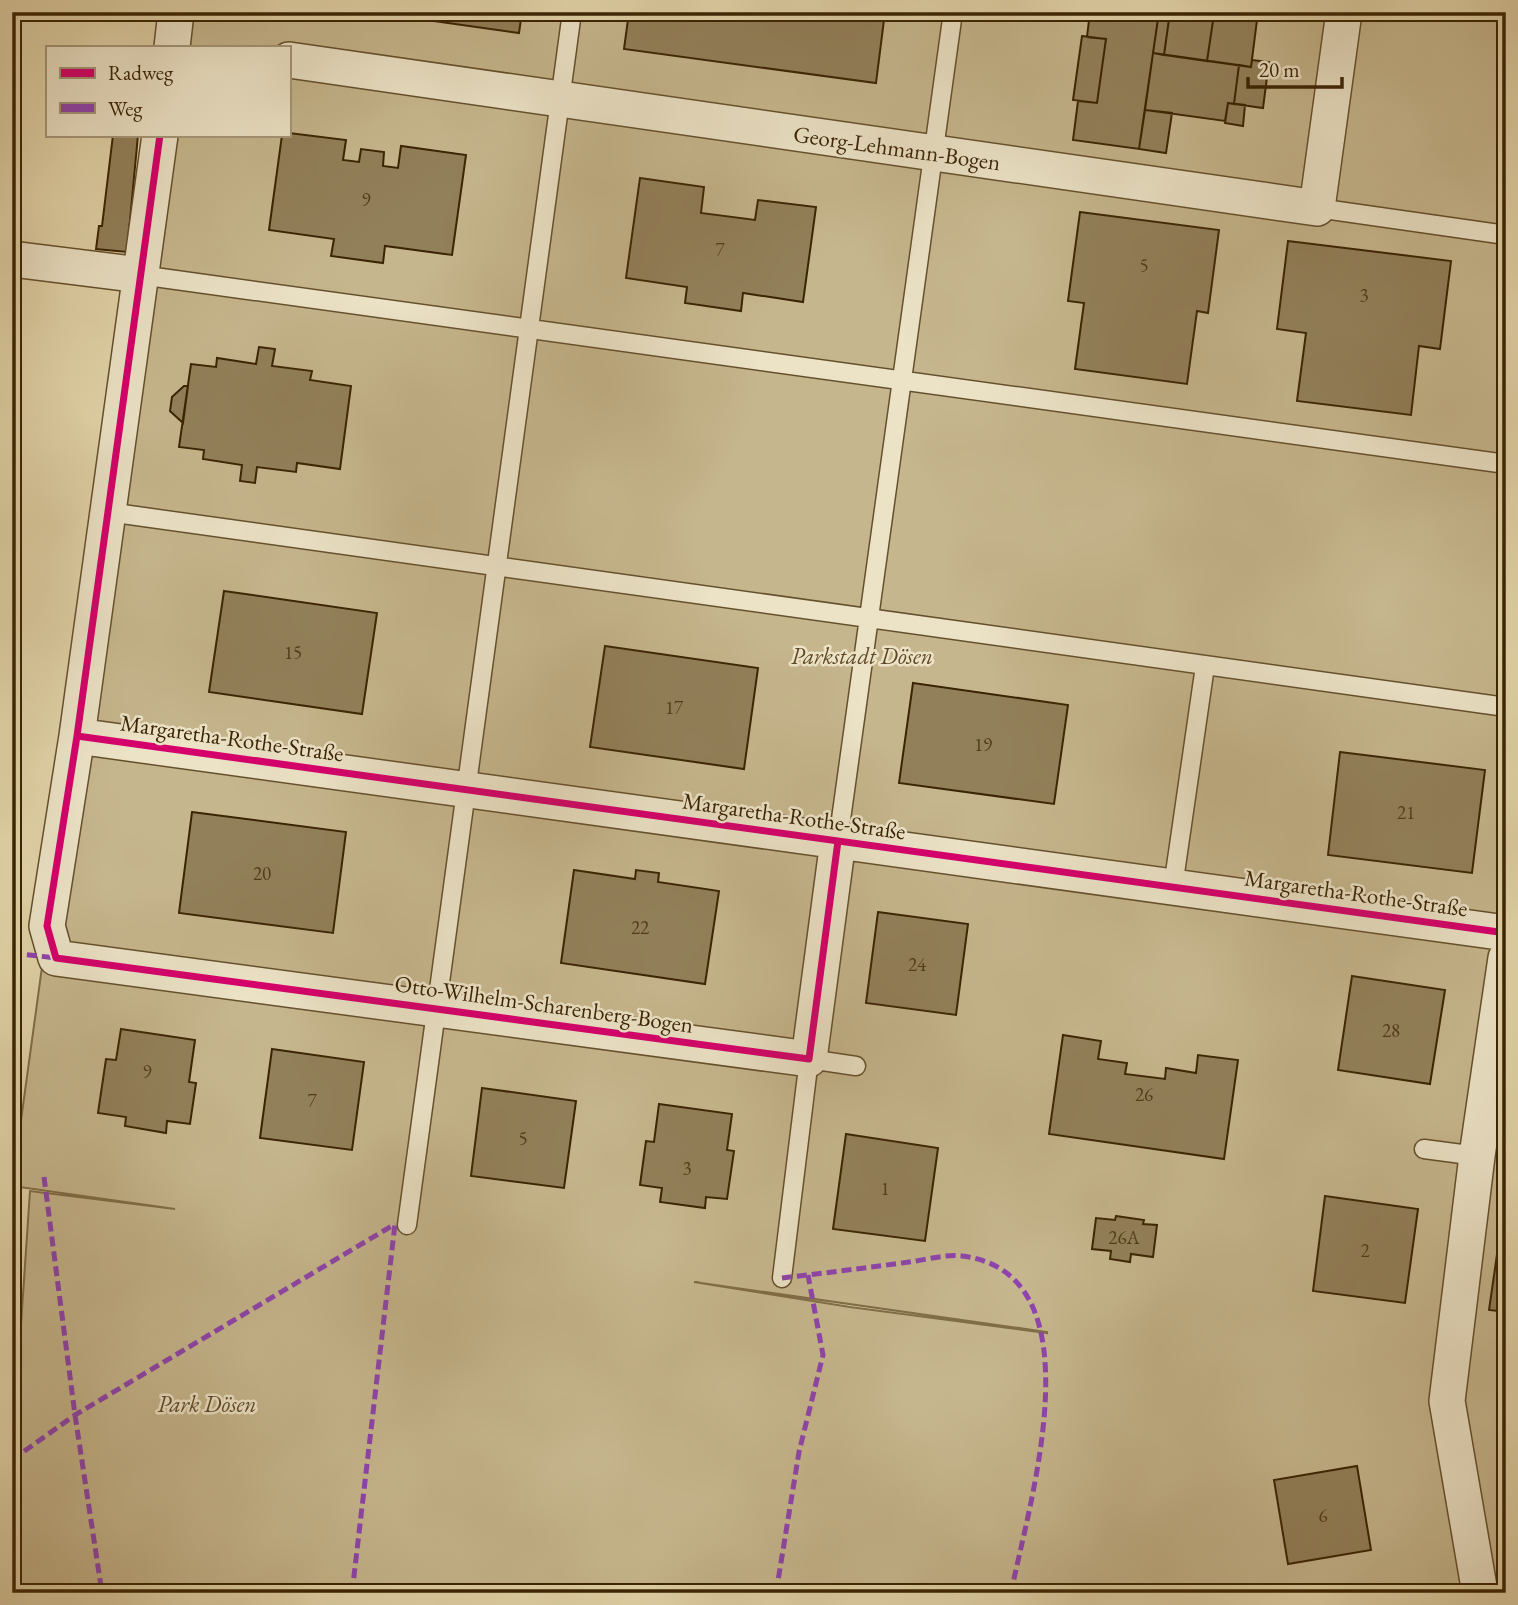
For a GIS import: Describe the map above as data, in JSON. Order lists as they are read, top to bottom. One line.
{"streets":{"street":["Georg-Lehmann-Bogen","Margaretha-Rothe-Straße","Otto-Wilhelm-Scharenberg-Bogen"]},"crossings":[["Margaretha-Rothe-Straße","Otto-Wilhelm-Scharenberg-Bogen"]],"parks":["Parkstadt Dösen","Park Dösen"],"house_numbers":["9","7","5","3","15","17","19","21","20","22","24","28","9","26","7","5","3","1","26A","2","6"],"legend":["Radweg","Weg"],"scale_bar":"20 m"}
